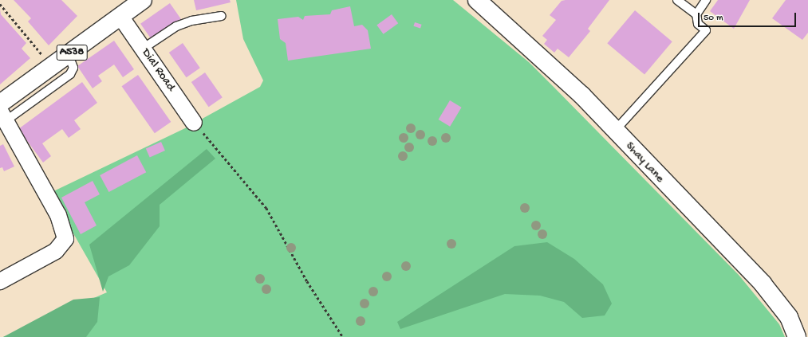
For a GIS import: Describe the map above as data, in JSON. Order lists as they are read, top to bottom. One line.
{"streets":{"street":["A538","Dial Road","Shay Lane"]},"crossings":[["A538","Dial Road"]],"scale_bar":"50 m"}
